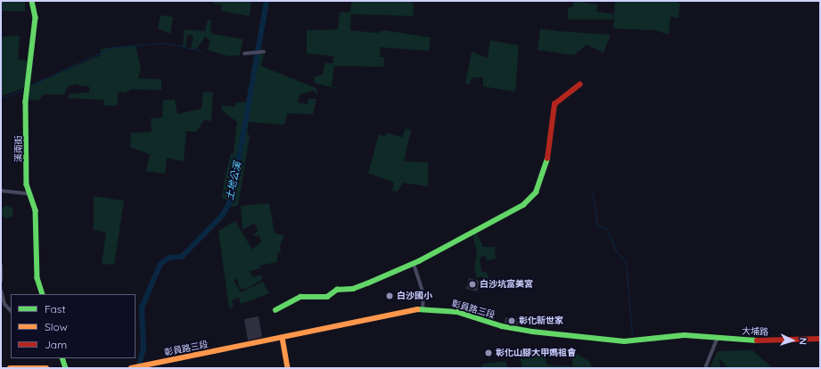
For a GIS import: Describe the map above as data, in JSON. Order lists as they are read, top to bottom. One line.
{"streets":{"street":["溪南街","彰員路三段","大埔路"]},"crossings":[["彰員路三段","大埔路"]],"water":["土地公溪"],"places":["白沙坑富美宮","白沙國小","彰化新世家","彰化山腳大甲媽祖會"],"legend":["Fast","Slow","Jam"],"north":"right"}
